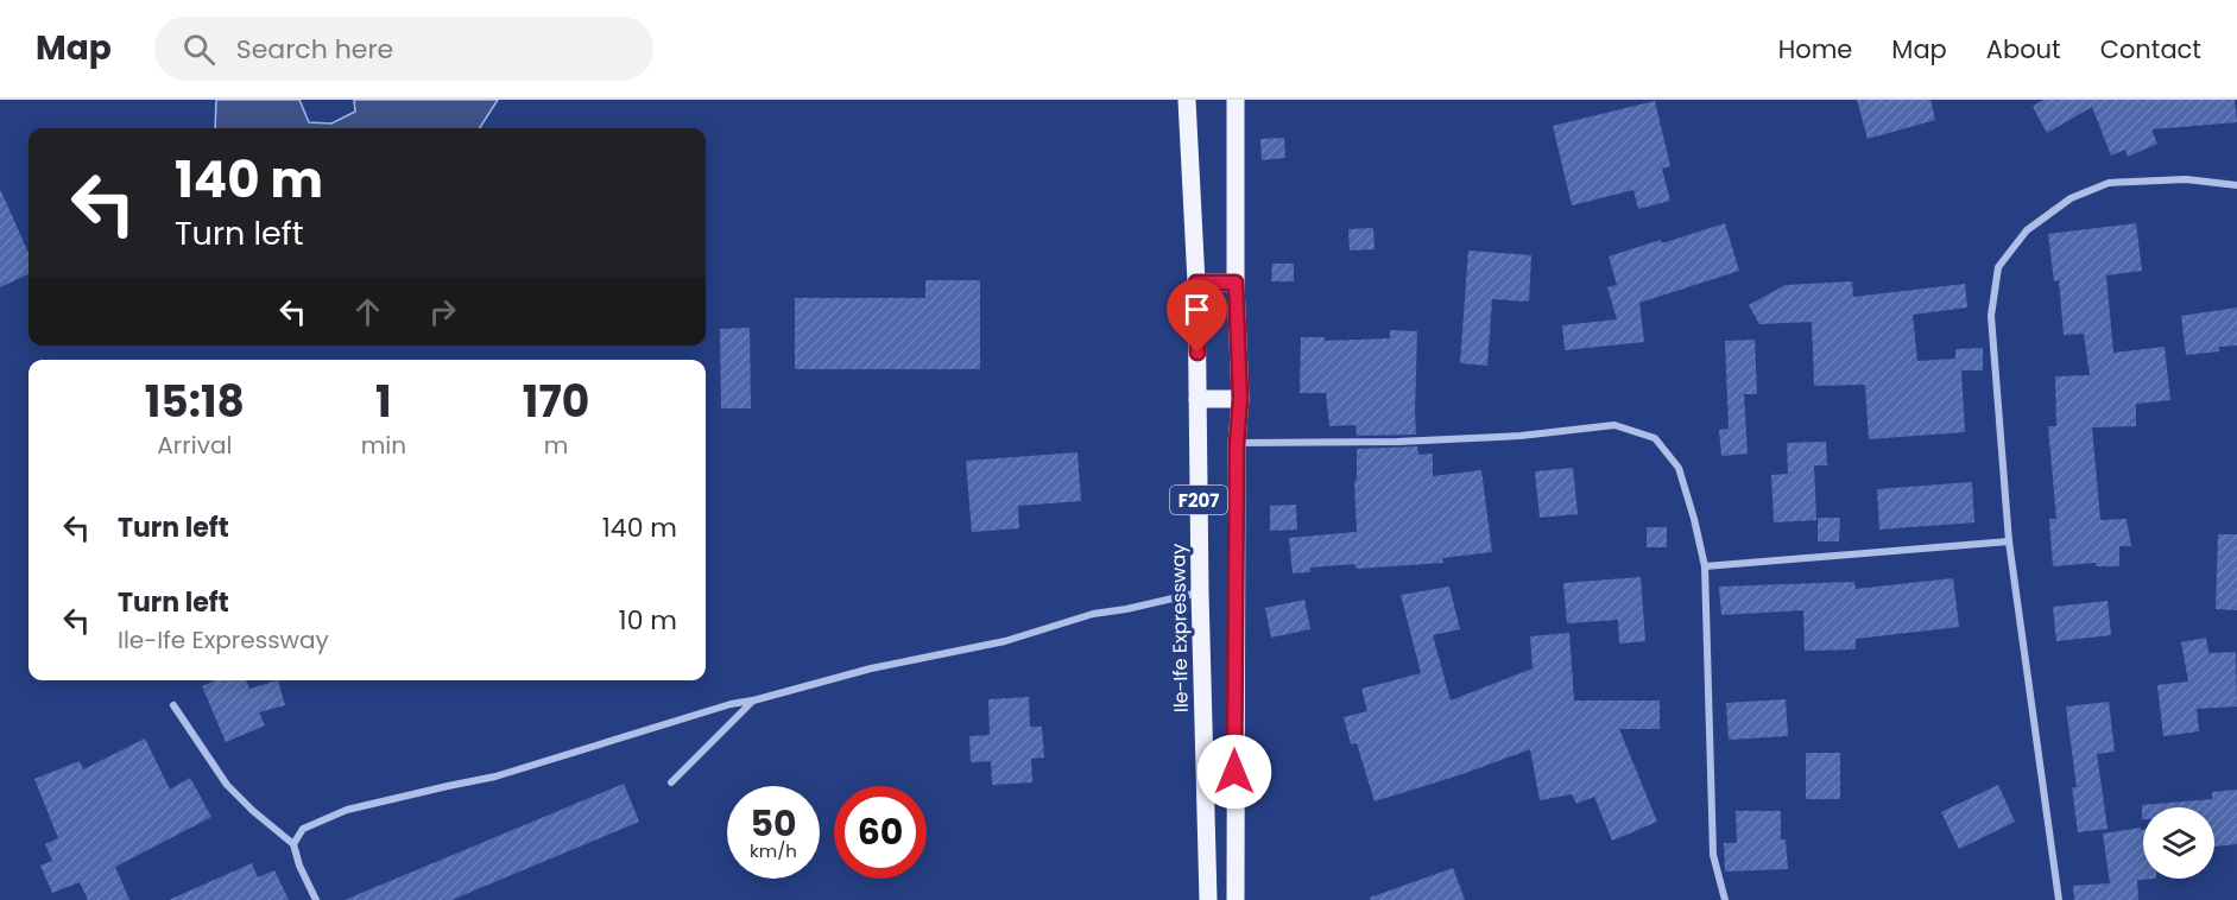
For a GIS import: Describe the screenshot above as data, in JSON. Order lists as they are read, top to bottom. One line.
{"streets":{"main road":["F207","Ile-Ife Expressway"]},"page":{"header":"Map","search":"Search here","nav":["Home","Map","About","Contact"],"turn":["140 m","Turn left"],"eta":["15:18","Arrival","1","min","170","m"],"list":[{"name":"Turn left","value":"140 m"},{"name":"Turn left","note":"Ile-Ife Expressway","value":"10 m"}],"speed":"50 km/h","limit":"60"}}
